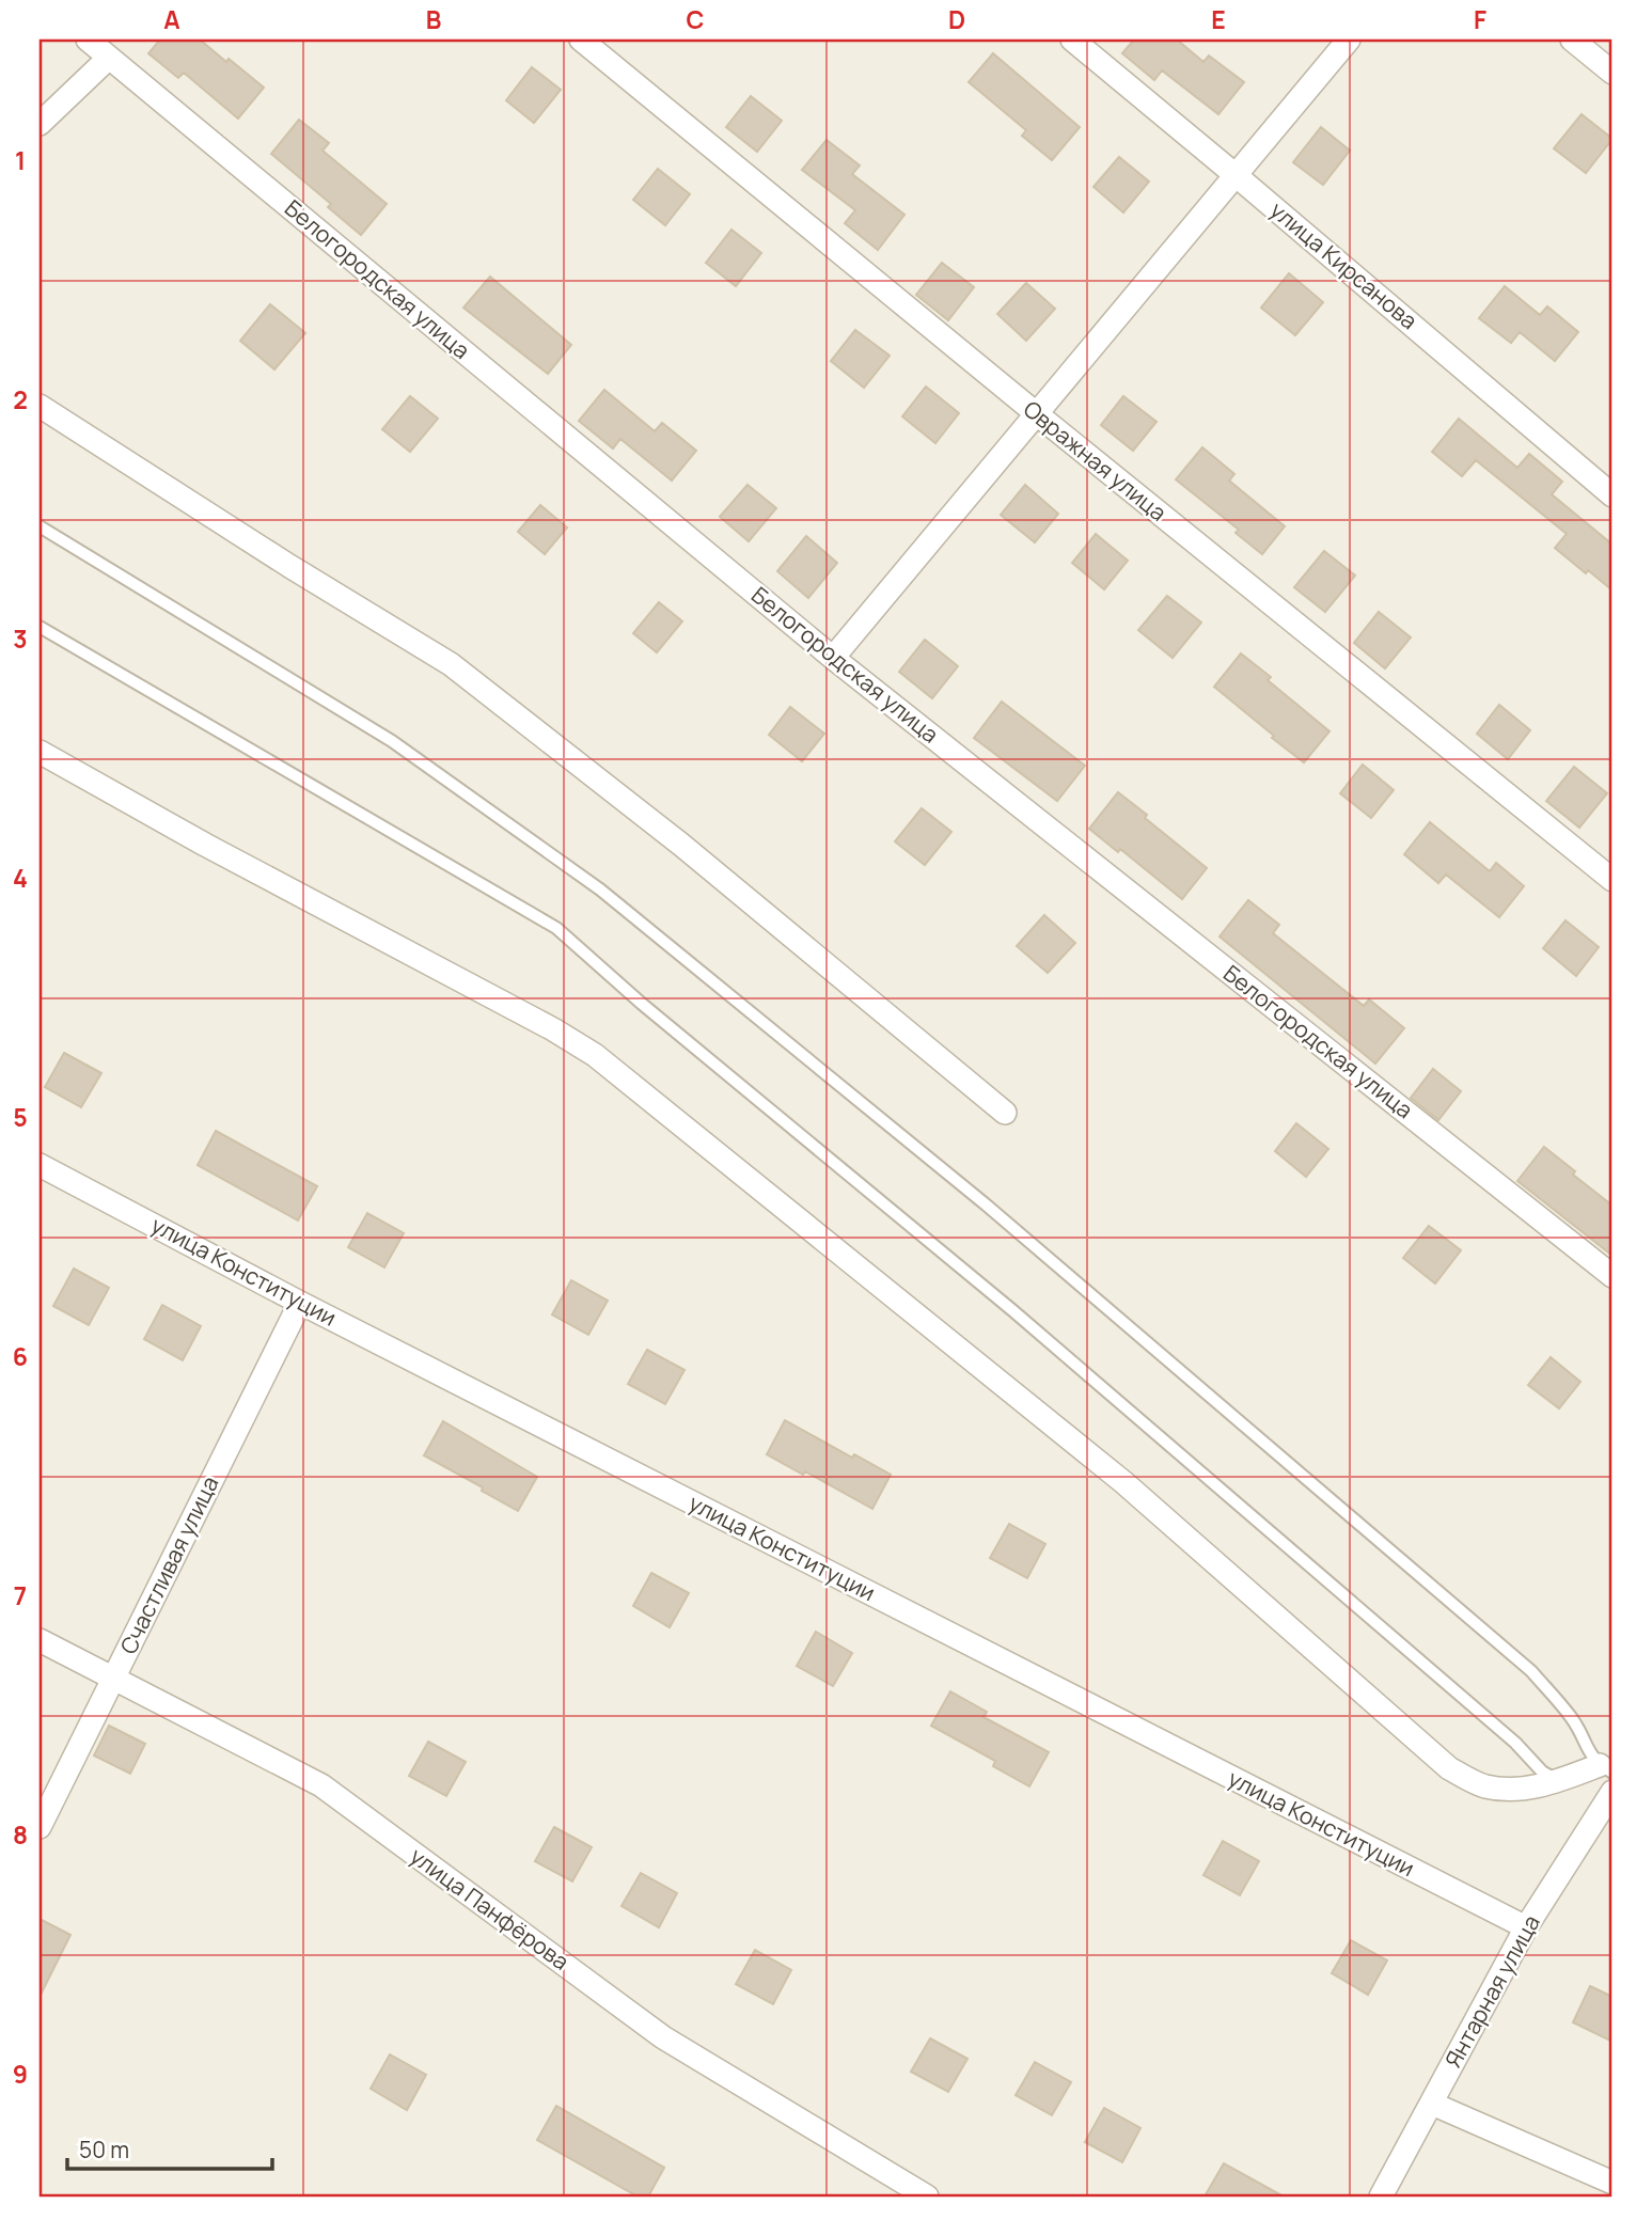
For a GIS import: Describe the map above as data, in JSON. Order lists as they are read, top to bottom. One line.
{"streets":{"street":["улица Кирсанова","Белогородская улица","Овражная улица","улица Конституции","Счастливая улица","улица Панфёрова","Янтарная улица"]},"crossings":[["улица Конституции","Счастливая улица"],["улица Конституции","Янтарная улица"],["Счастливая улица","улица Панфёрова"]],"scale_bar":"50 m","grid":{"columns":["A","B","C","D","E","F"],"rows":["1","2","3","4","5","6","7","8","9"]}}
